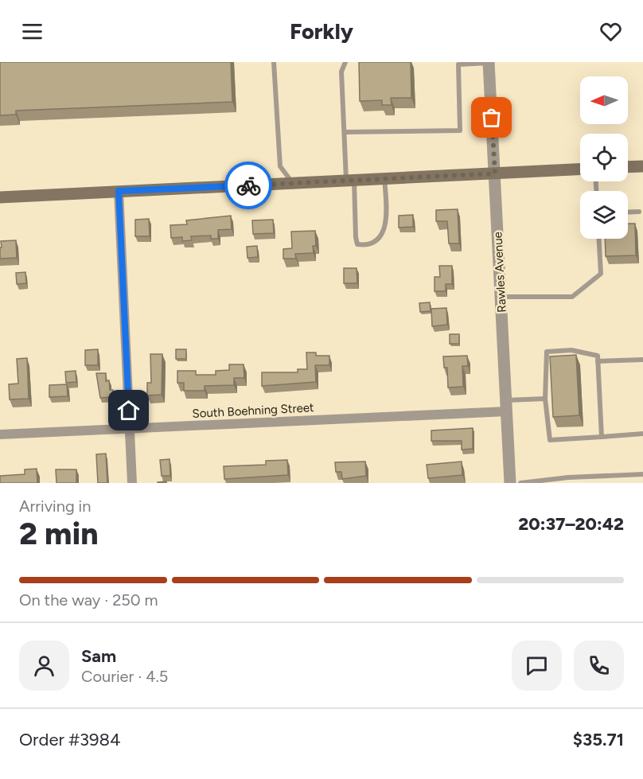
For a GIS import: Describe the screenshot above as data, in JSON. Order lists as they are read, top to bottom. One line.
{"streets":{"street":["Rawles Avenue","South Boehning Street"]},"crossings":[["Rawles Avenue","South Boehning Street"]],"north":"left","page":{"header":"Forkly","heading":["2 min","Arriving in","20:37–20:42"],"panel":["Sam","Courier · 4.5","Order #3984","$35.71"],"bar":"On the way · 250 m"}}
